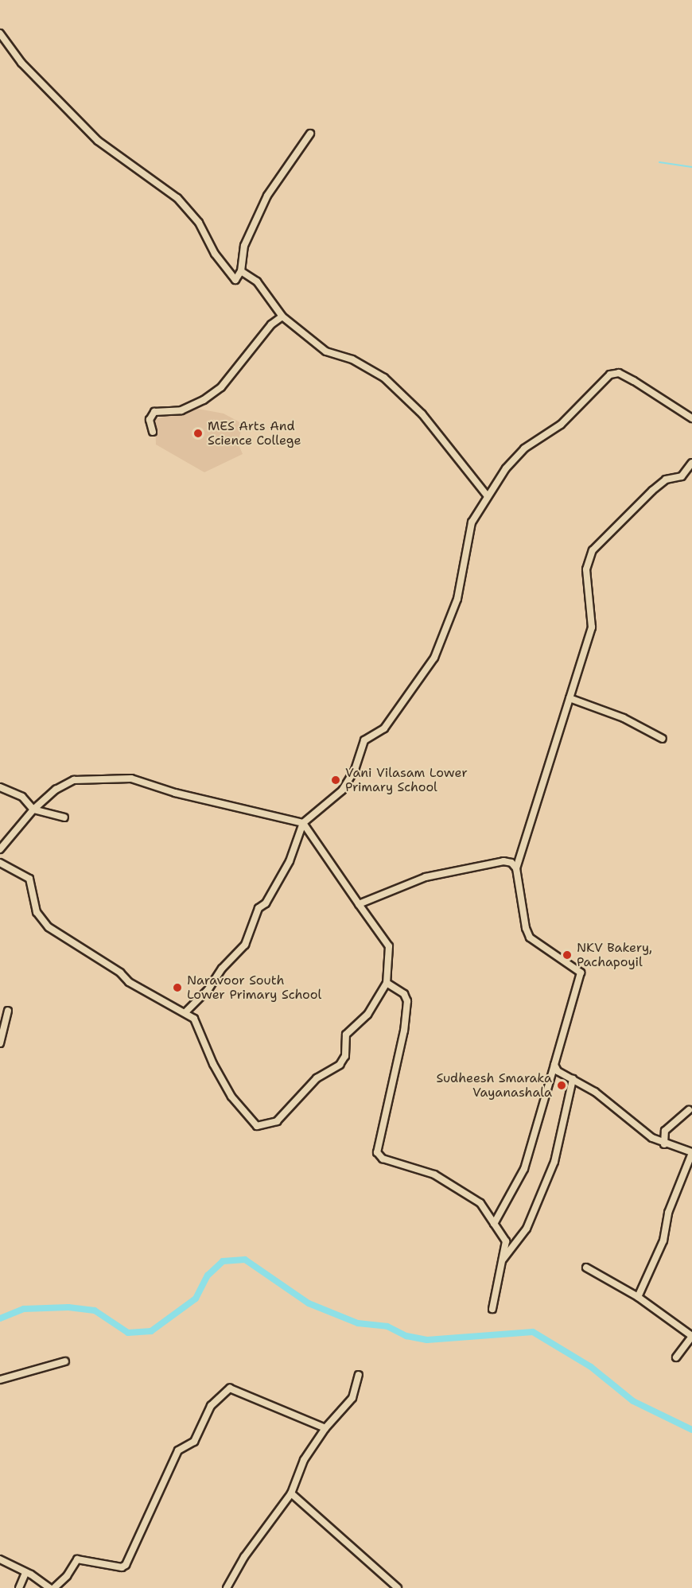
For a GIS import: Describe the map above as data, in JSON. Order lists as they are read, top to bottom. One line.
{"places":["MES Arts And Science College","Vani Vilasam Lower Primary School","NKV Bakery, Pachapoyil","Naravoor South Lower Primary School","Sudheesh Smaraka Vayanashala"]}
